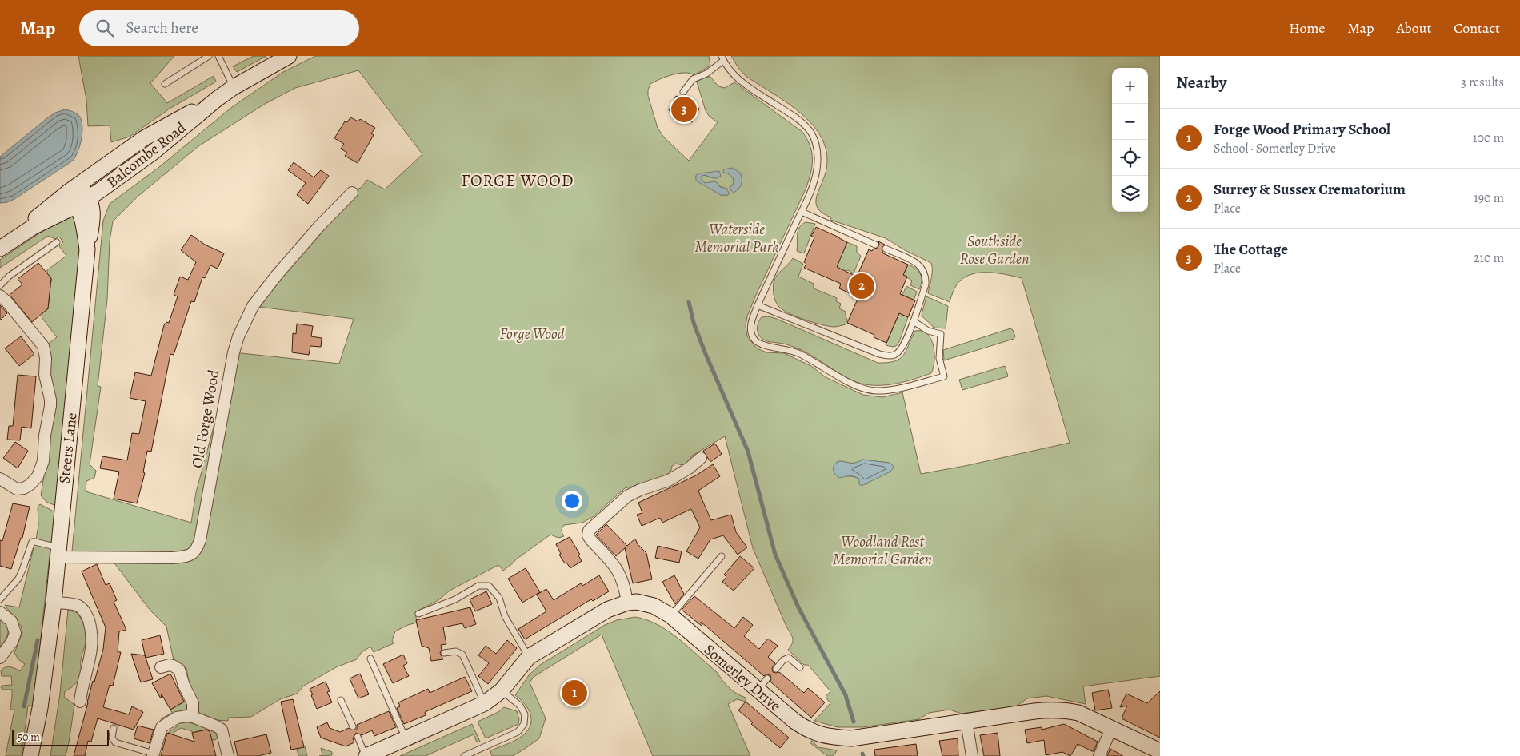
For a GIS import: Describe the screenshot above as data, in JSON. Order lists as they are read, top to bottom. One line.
{"streets":{"street":["Balcombe Road","Old Forge Wood","Steers Lane","Somerley Drive"]},"crossings":[["Balcombe Road","Steers Lane"],["Old Forge Wood","Steers Lane"]],"districts":["FORGE WOOD"],"parks":["Waterside Memorial Park","Southside Rose Garden","Forge Wood","Woodland Rest Memorial Garden"],"scale_bar":"50 m","page":{"header":"Map","search":"Search here","nav":["Home","Map","About","Contact"],"heading":["Nearby","3 results"],"map_buttons":["+","−"],"pins":["3","2","1"],"list":[{"mark":"1","name":"Forge Wood Primary School","note":"School · Somerley Drive","value":"100 m"},{"mark":"2","name":"Surrey & Sussex Crematorium","note":"Place","value":"190 m"},{"mark":"3","name":"The Cottage","note":"Place","value":"210 m"}],"scale":"50 m"}}
